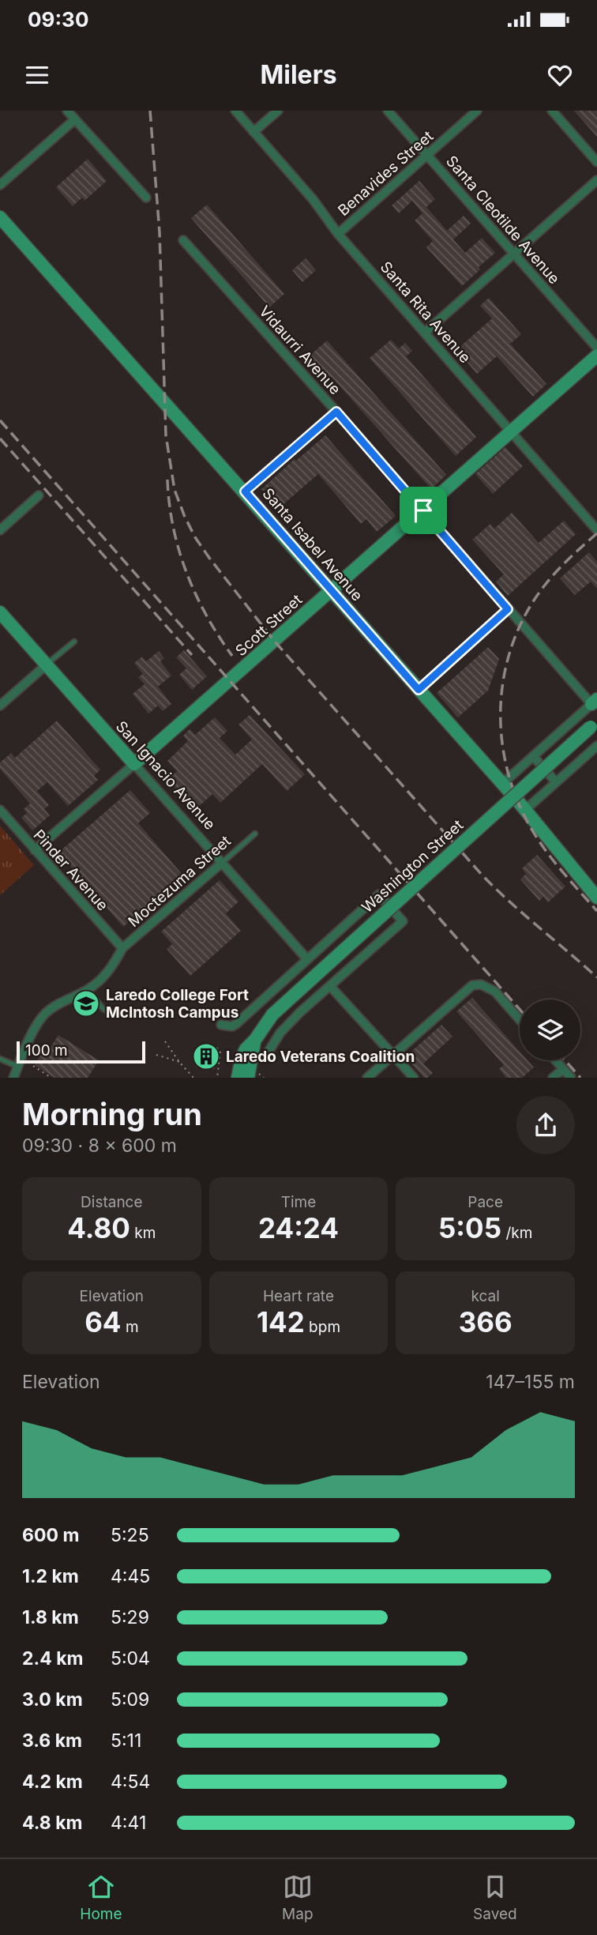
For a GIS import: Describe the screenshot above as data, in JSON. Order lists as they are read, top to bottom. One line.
{"streets":{"main road":["Santa Isabel Avenue","Scott Street","San Ignacio Avenue","Washington Street"],"street":["Benavides Street","Santa Cleotilde Avenue","Santa Rita Avenue","Vidaurri Avenue","Pinder Avenue","Moctezuma Street"]},"crossings":[["Benavides Street","Santa Cleotilde Avenue"],["Benavides Street","Santa Rita Avenue"],["Santa Rita Avenue","Scott Street"],["Vidaurri Avenue","Scott Street"],["Santa Isabel Avenue","Scott Street"],["Scott Street","San Ignacio Avenue"],["Scott Street","Pinder Avenue"],["San Ignacio Avenue","Moctezuma Street"],["Pinder Avenue","Moctezuma Street"]],"places":{"school or university":["Laredo College Fort McIntosh Campus"],"building":["Laredo Veterans Coalition"]},"scale_bar":"100 m","page":{"status":"09:30","header":"Milers","scale":"100 m","heading":["Morning run","09:30 · 8 × 600 m"],"stats":[["Distance","4.80 km"],["Time","24:24"],["Pace","5:05 /km"],["Elevation","64 m"],["Heart rate","142 bpm"],["kcal","366"]],"chart":["Elevation","147–155 m"],"list":[{"name":"600 m","note":"5:25"},{"name":"1.2 km","note":"4:45"},{"name":"1.8 km","note":"5:29"},{"name":"2.4 km","note":"5:04"},{"name":"3.0 km","note":"5:09"},{"name":"3.6 km","note":"5:11"},{"name":"4.2 km","note":"4:54"},{"name":"4.8 km","note":"4:41"}],"tabs":["Home","Map","Saved"]}}
